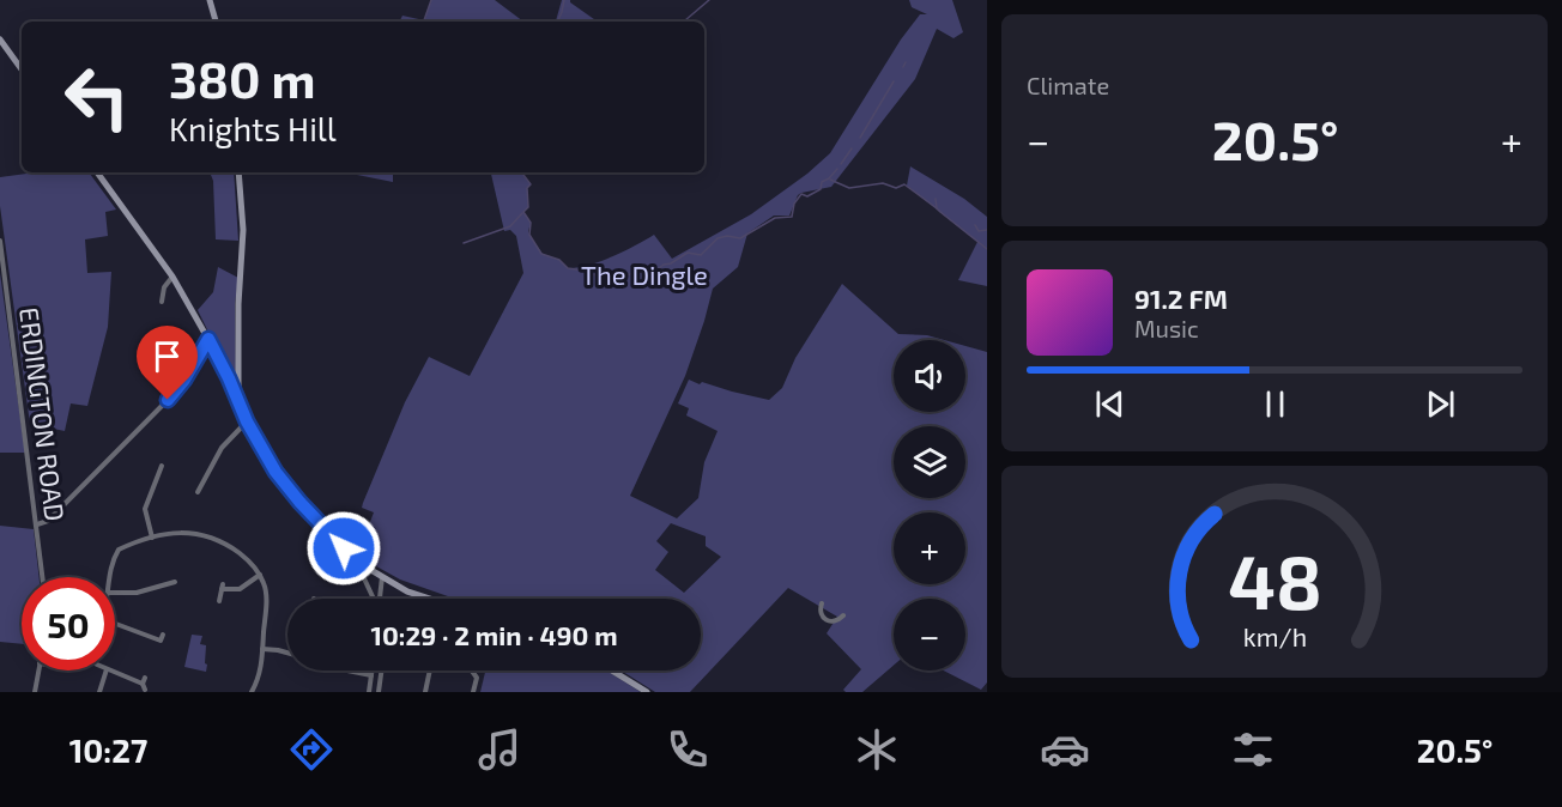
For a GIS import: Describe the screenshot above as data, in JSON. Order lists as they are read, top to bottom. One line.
{"streets":{"street":["ERDINGTON ROAD"]},"parks":["The Dingle"],"page":{"tile":"Climate","turn":["380 m","Knights Hill"],"heat":["−","20.5°","+"],"song":["91.2 FM","Music"],"map_buttons":["+","−"],"limit":"50","trip":"10:29 · 2 min · 490 m","tabs":["10:27","20.5°"],"gauge":["48","km/h"]}}
